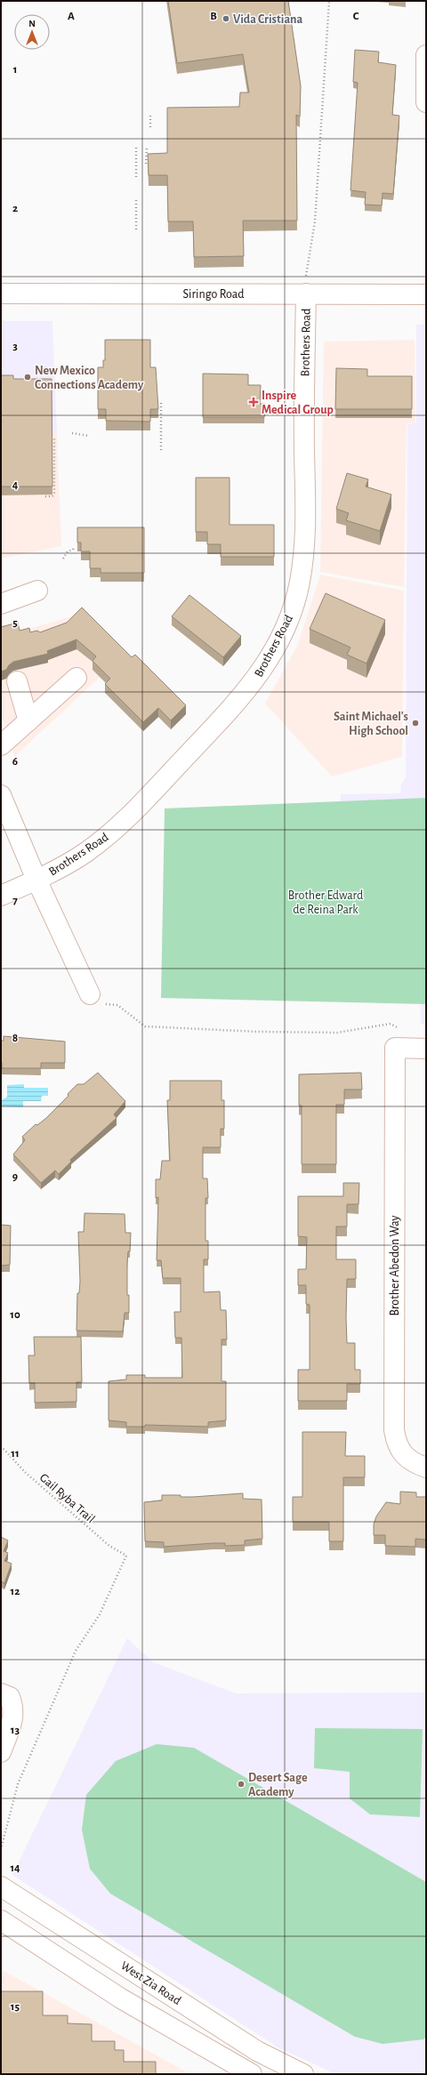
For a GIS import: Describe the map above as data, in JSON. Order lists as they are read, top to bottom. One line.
{"streets":{"street":["Siringo Road","Brothers Road","Brother Abedon Way","West Zia Road"],"path":["Gail Ryba Trail"]},"crossings":[["Siringo Road","Brothers Road"]],"parks":["Brother Edward de Reina Park"],"places":{"other":["Vida Cristiana","New Mexico Connections Academy","Saint Michael's High School","Desert Sage Academy"],"health":["Inspire Medical Group"]},"north":"top","grid":{"columns":["A","B","C"],"rows":["1","2","3","4","5","6","7","8","9","10","11","12","13","14","15"]}}
